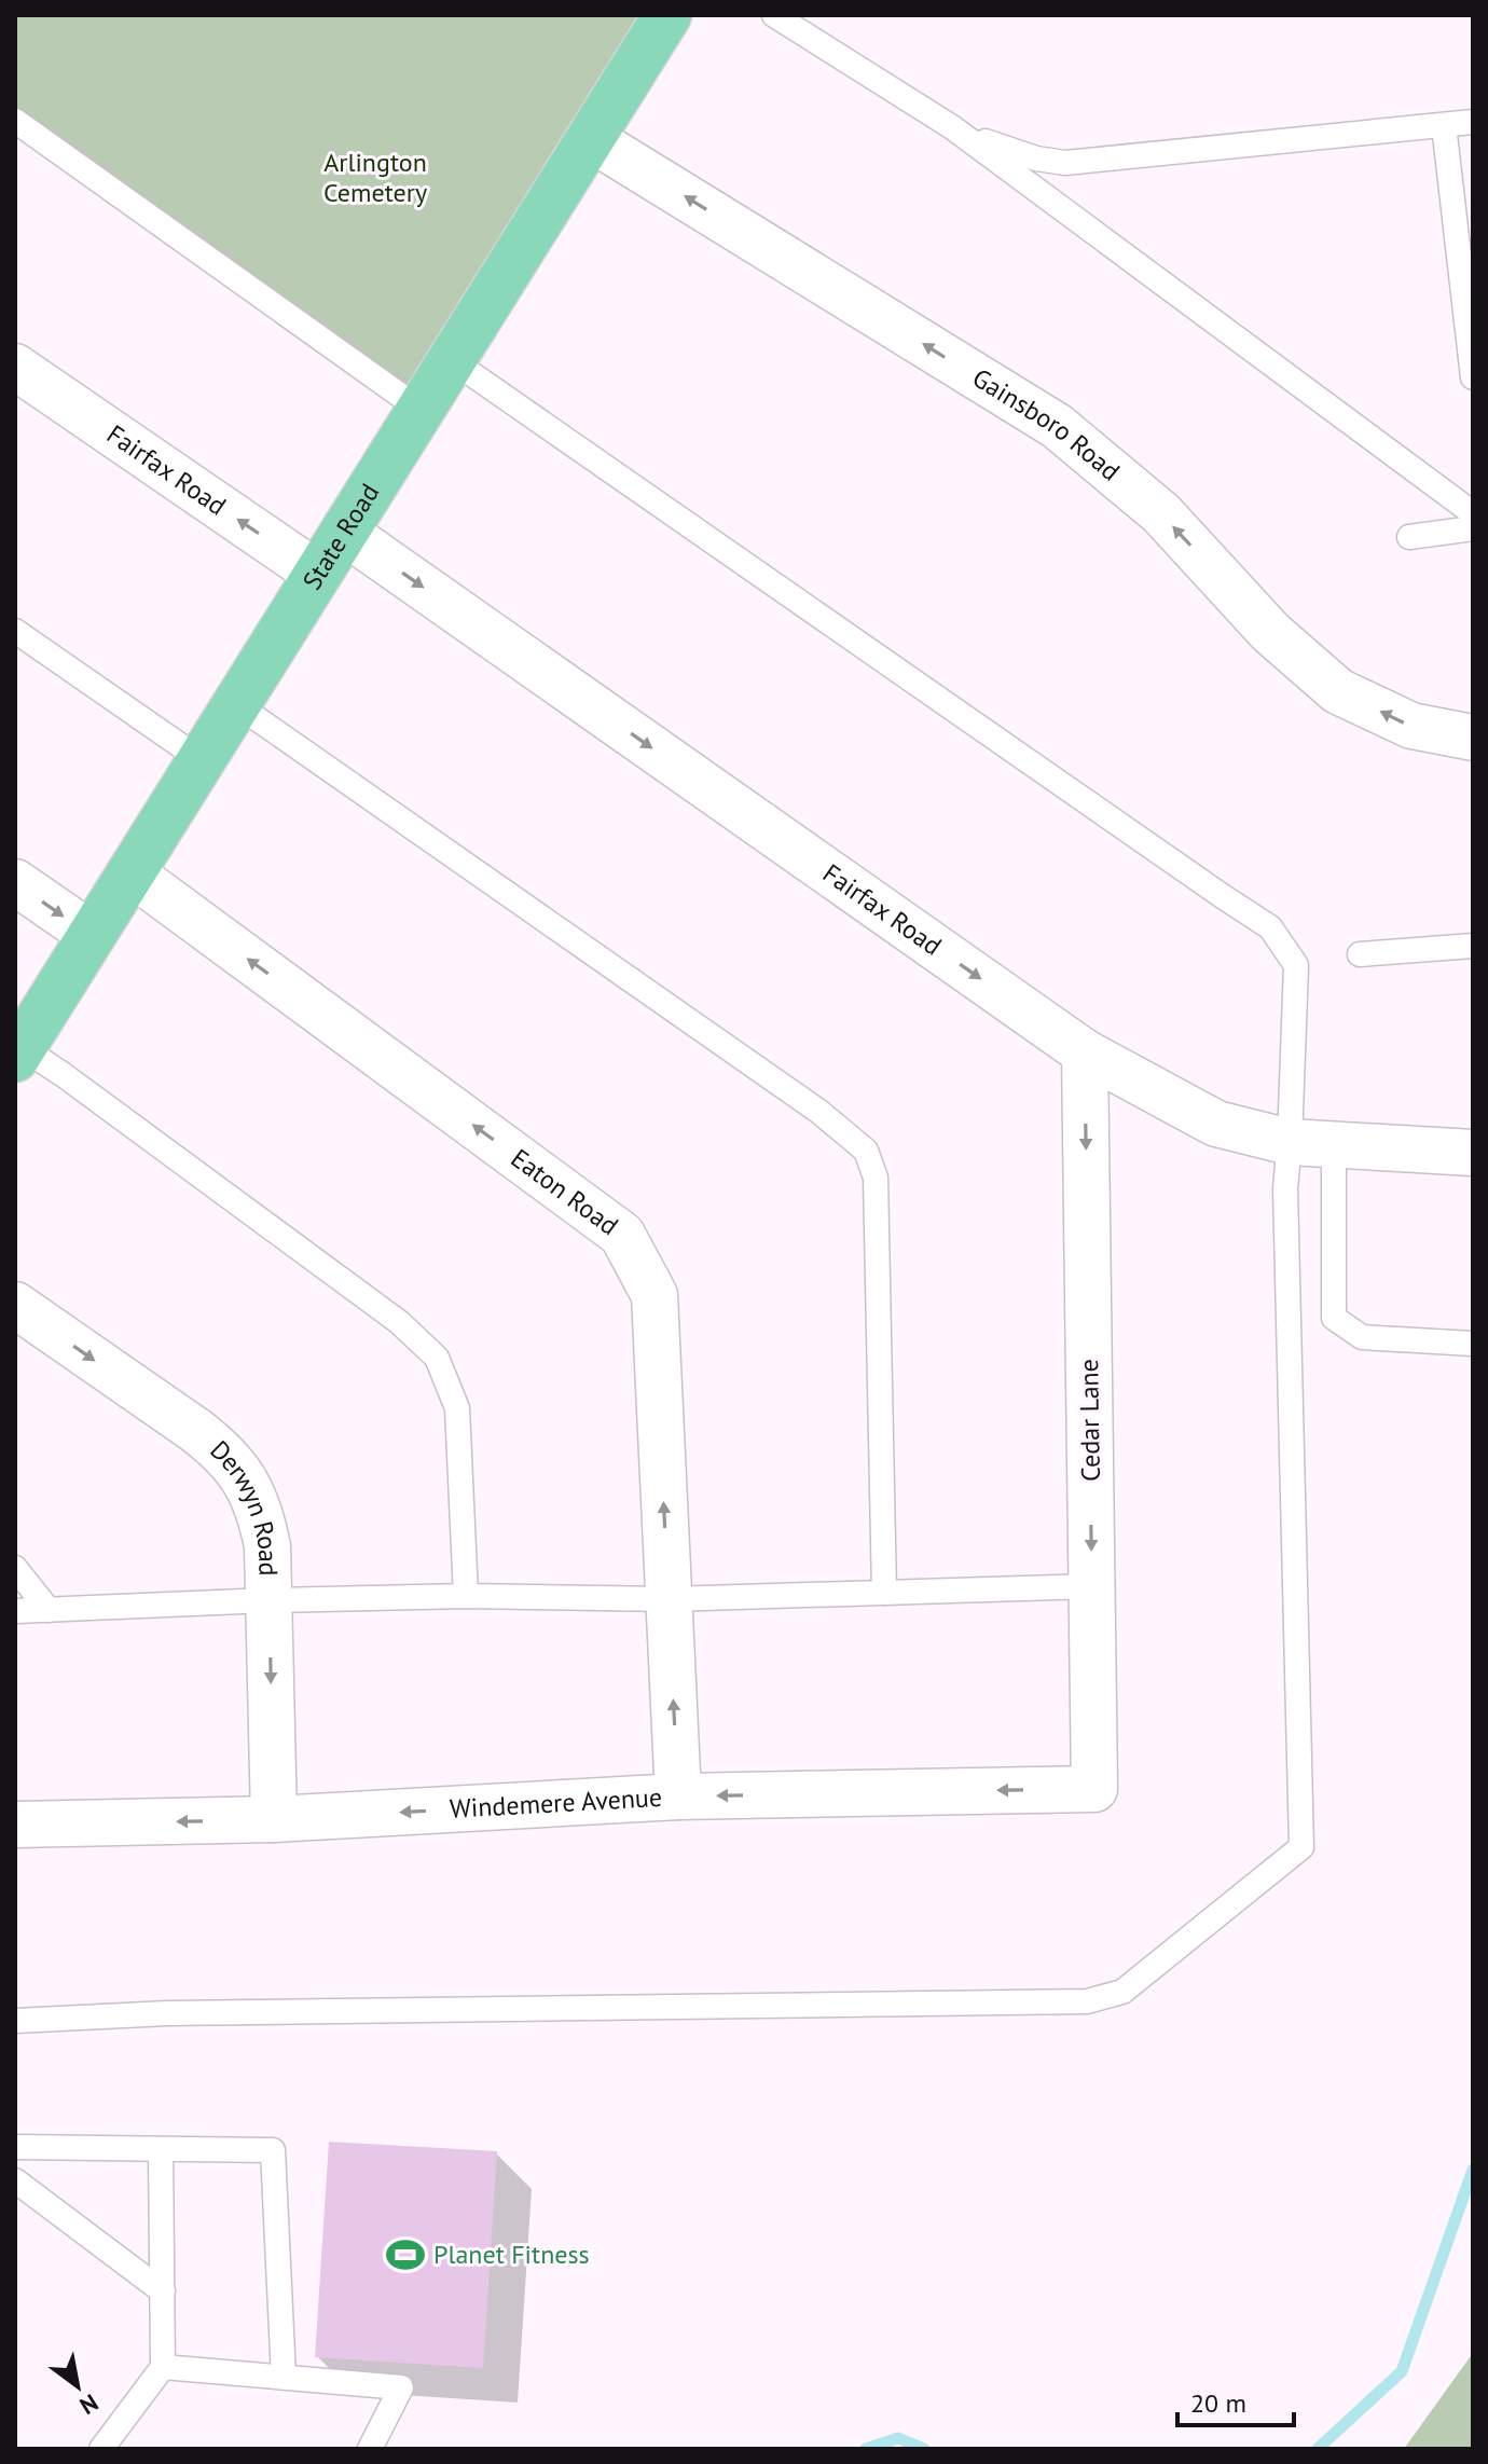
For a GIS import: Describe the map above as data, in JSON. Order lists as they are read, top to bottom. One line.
{"streets":{"main road":["State Road"],"street":["Gainsboro Road","Fairfax Road","Eaton Road","Cedar Lane","Derwyn Road","Windemere Avenue"]},"crossings":[["Gainsboro Road","State Road"],["Fairfax Road","State Road"],["Fairfax Road","Cedar Lane"],["State Road","Eaton Road"],["Eaton Road","Windemere Avenue"],["Cedar Lane","Windemere Avenue"],["Derwyn Road","Windemere Avenue"]],"one_way":["Gainsboro Road","Eaton Road","Cedar Lane","Derwyn Road","Windemere Avenue"],"parks":["Arlington Cemetery"],"places":{"sports":["Planet Fitness"]},"scale_bar":"20 m","north":"bottom right"}
